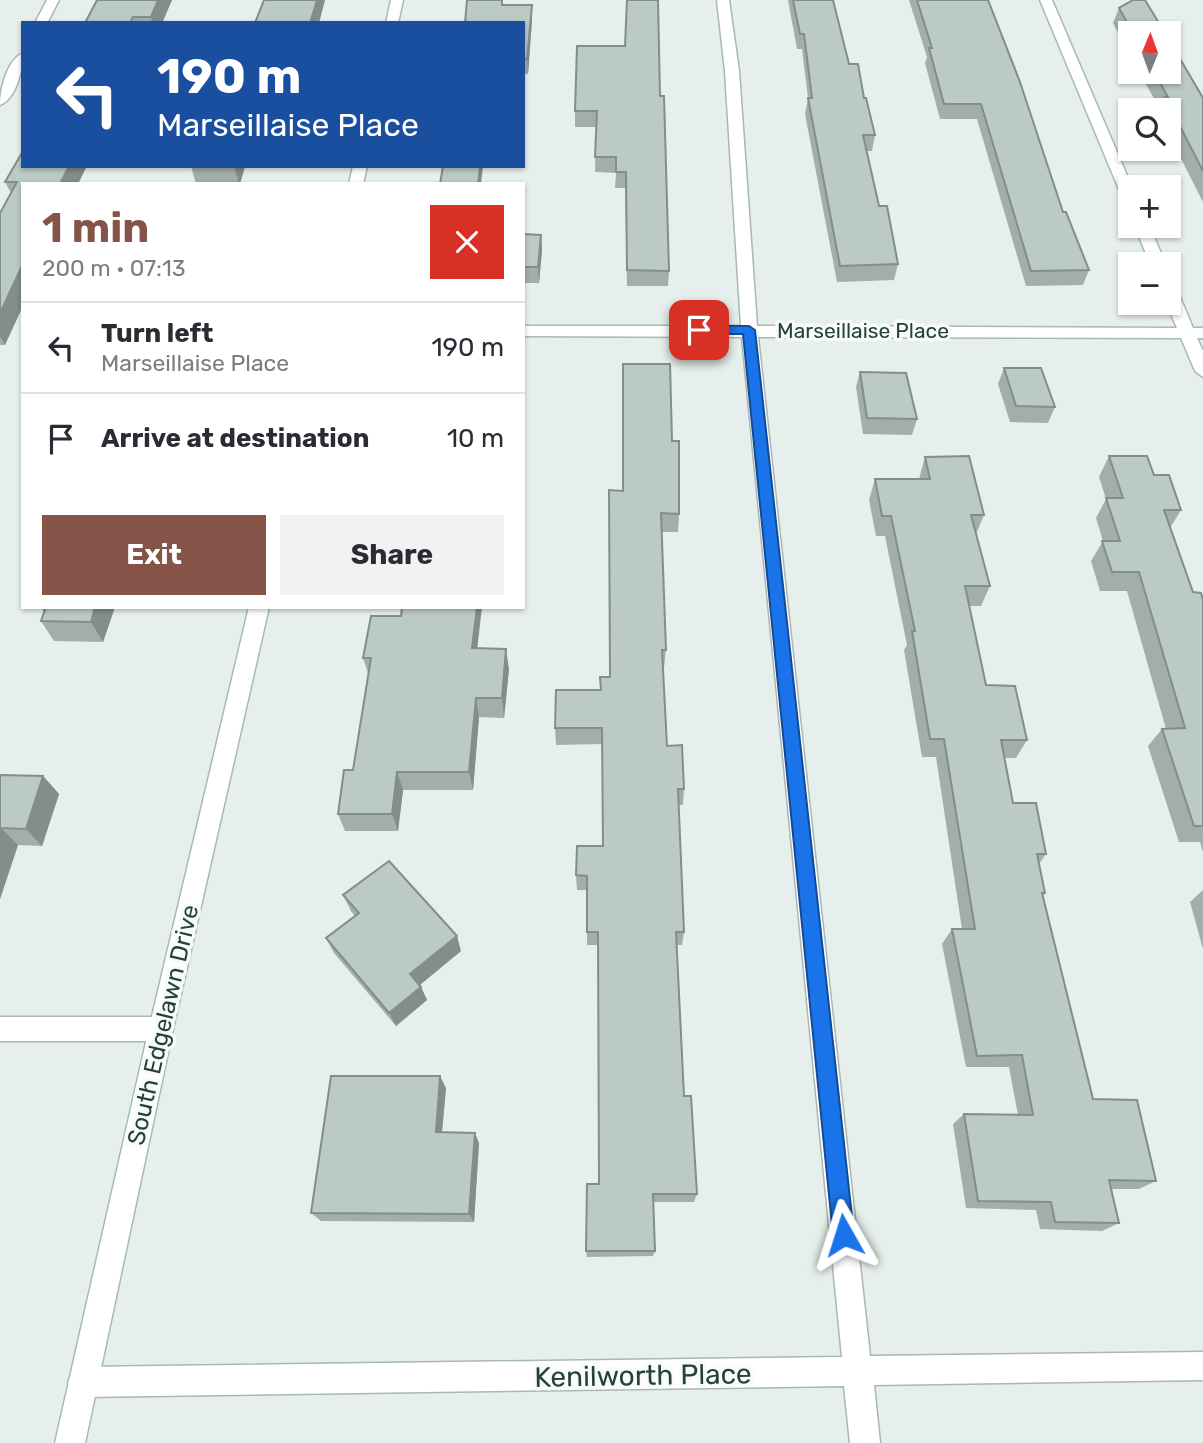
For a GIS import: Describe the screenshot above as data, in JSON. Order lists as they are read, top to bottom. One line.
{"streets":{"street":["Marseillaise Place","South Edgelawn Drive","Kenilworth Place"]},"crossings":[["South Edgelawn Drive","Kenilworth Place"]],"north":"top","page":{"map_buttons":["+","−"],"turn":["190 m","Marseillaise Place"],"heading":["1 min","200 m · 07:13"],"list":[{"name":"Turn left","note":"Marseillaise Place","value":"190 m"},{"name":"Arrive at destination","value":"10 m"}],"buttons":["Exit","Share"]}}
